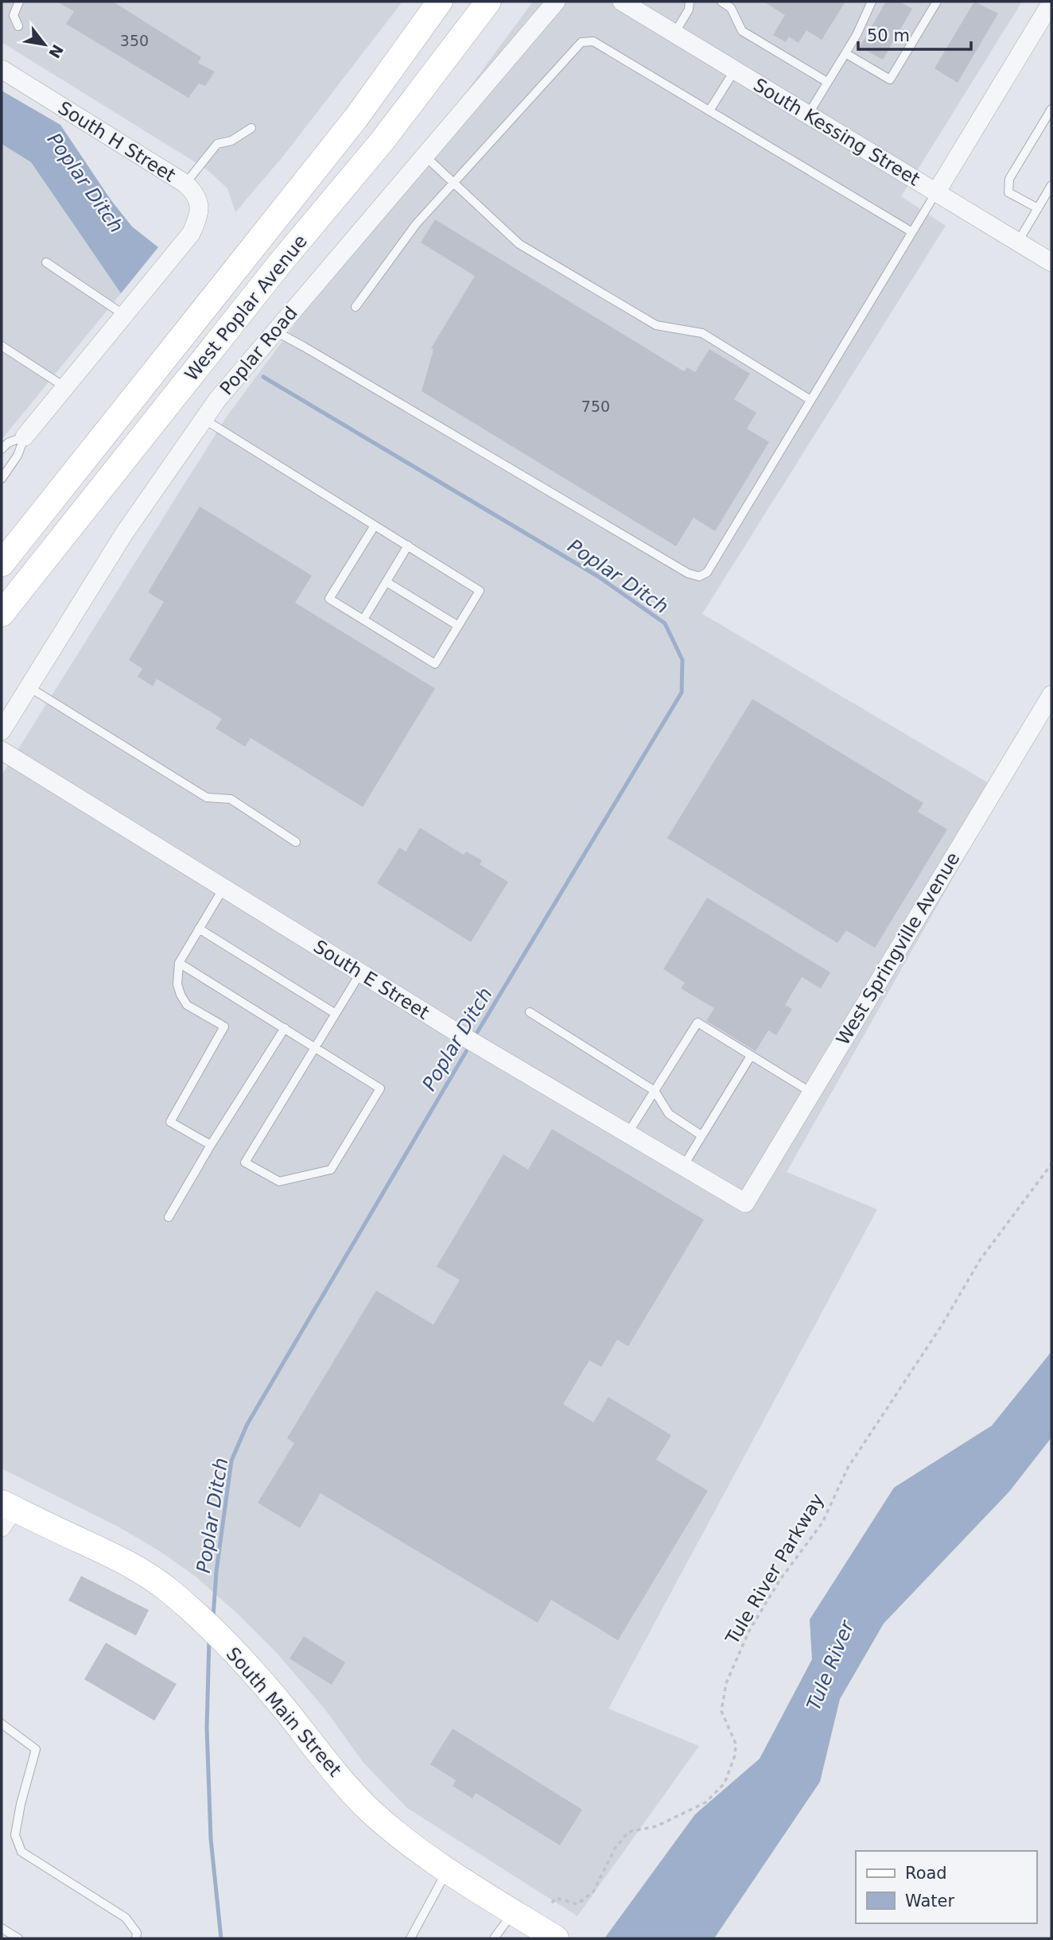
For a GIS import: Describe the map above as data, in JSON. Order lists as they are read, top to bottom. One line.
{"streets":{"main road":["West Poplar Avenue","South Main Street"],"street":["South Kessing Street","South H Street","Poplar Road","West Springville Avenue","South E Street"],"path":["Tule River Parkway"]},"crossings":[["West Springville Avenue","South E Street"]],"water":["Poplar Ditch","Tule River"],"house_numbers":["350","750"],"legend":["Road","Water"],"scale_bar":"50 m","north":"bottom right"}
